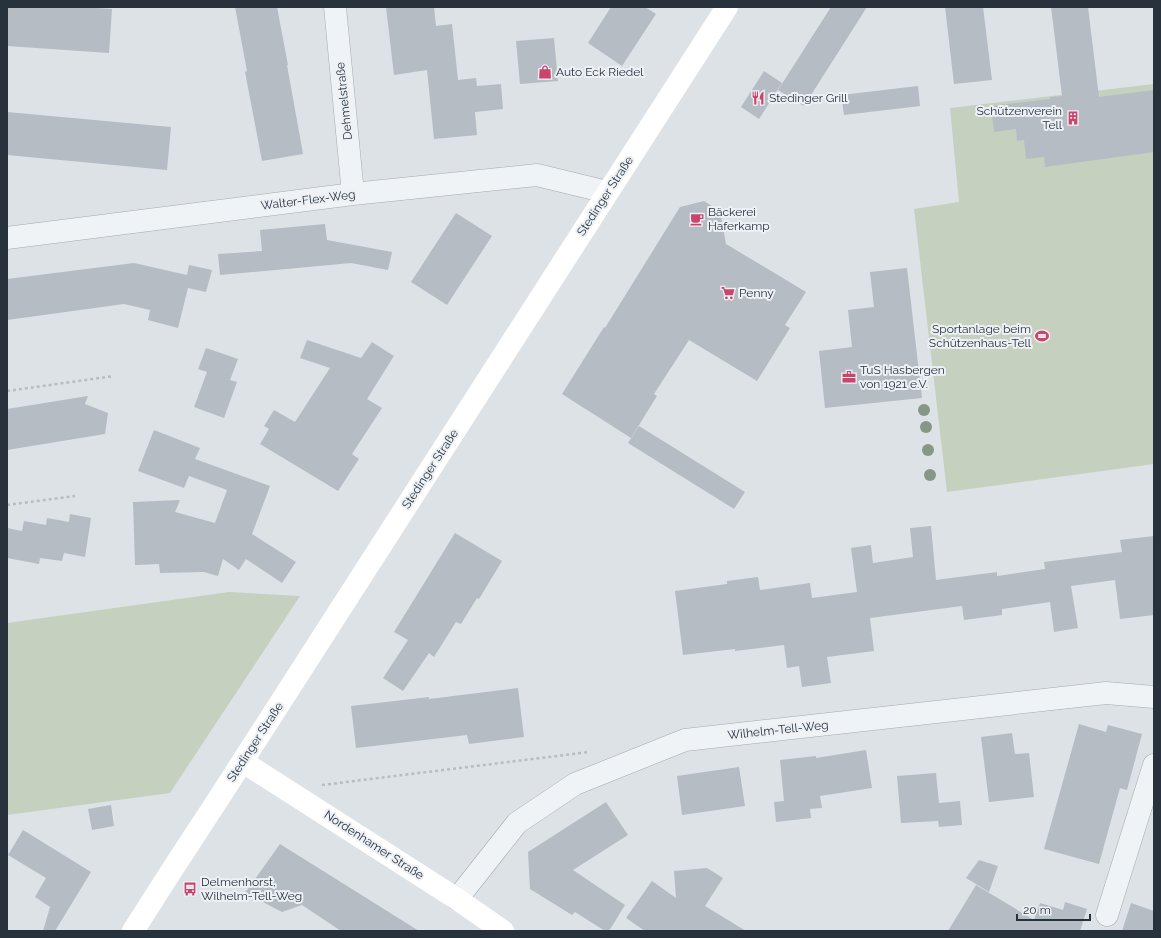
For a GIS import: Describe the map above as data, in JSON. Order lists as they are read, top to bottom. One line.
{"streets":{"main road":["Stedinger Straße","Nordenhamer Straße"],"street":["Dehmelstraße","Walter-Flex-Weg","Wilhelm-Tell-Weg"]},"crossings":[["Dehmelstraße","Walter-Flex-Weg"],["Stedinger Straße","Walter-Flex-Weg"],["Stedinger Straße","Nordenhamer Straße"],["Wilhelm-Tell-Weg","Nordenhamer Straße"]],"places":{"shop":["Auto Eck Riedel"],"restaurant":["Stedinger Grill"],"building":["Schützenverein Tell"],"cafe":["Bäckerei Haferkamp"],"supermarket":["Penny"],"sports":["Sportanlage beim Schützenhaus-Tell"],"office":["TuS Hasbergen von 1921 e.V."],"bus stop":["Delmenhorst, Wilhelm-Tell-Weg"]},"scale_bar":"20 m"}
